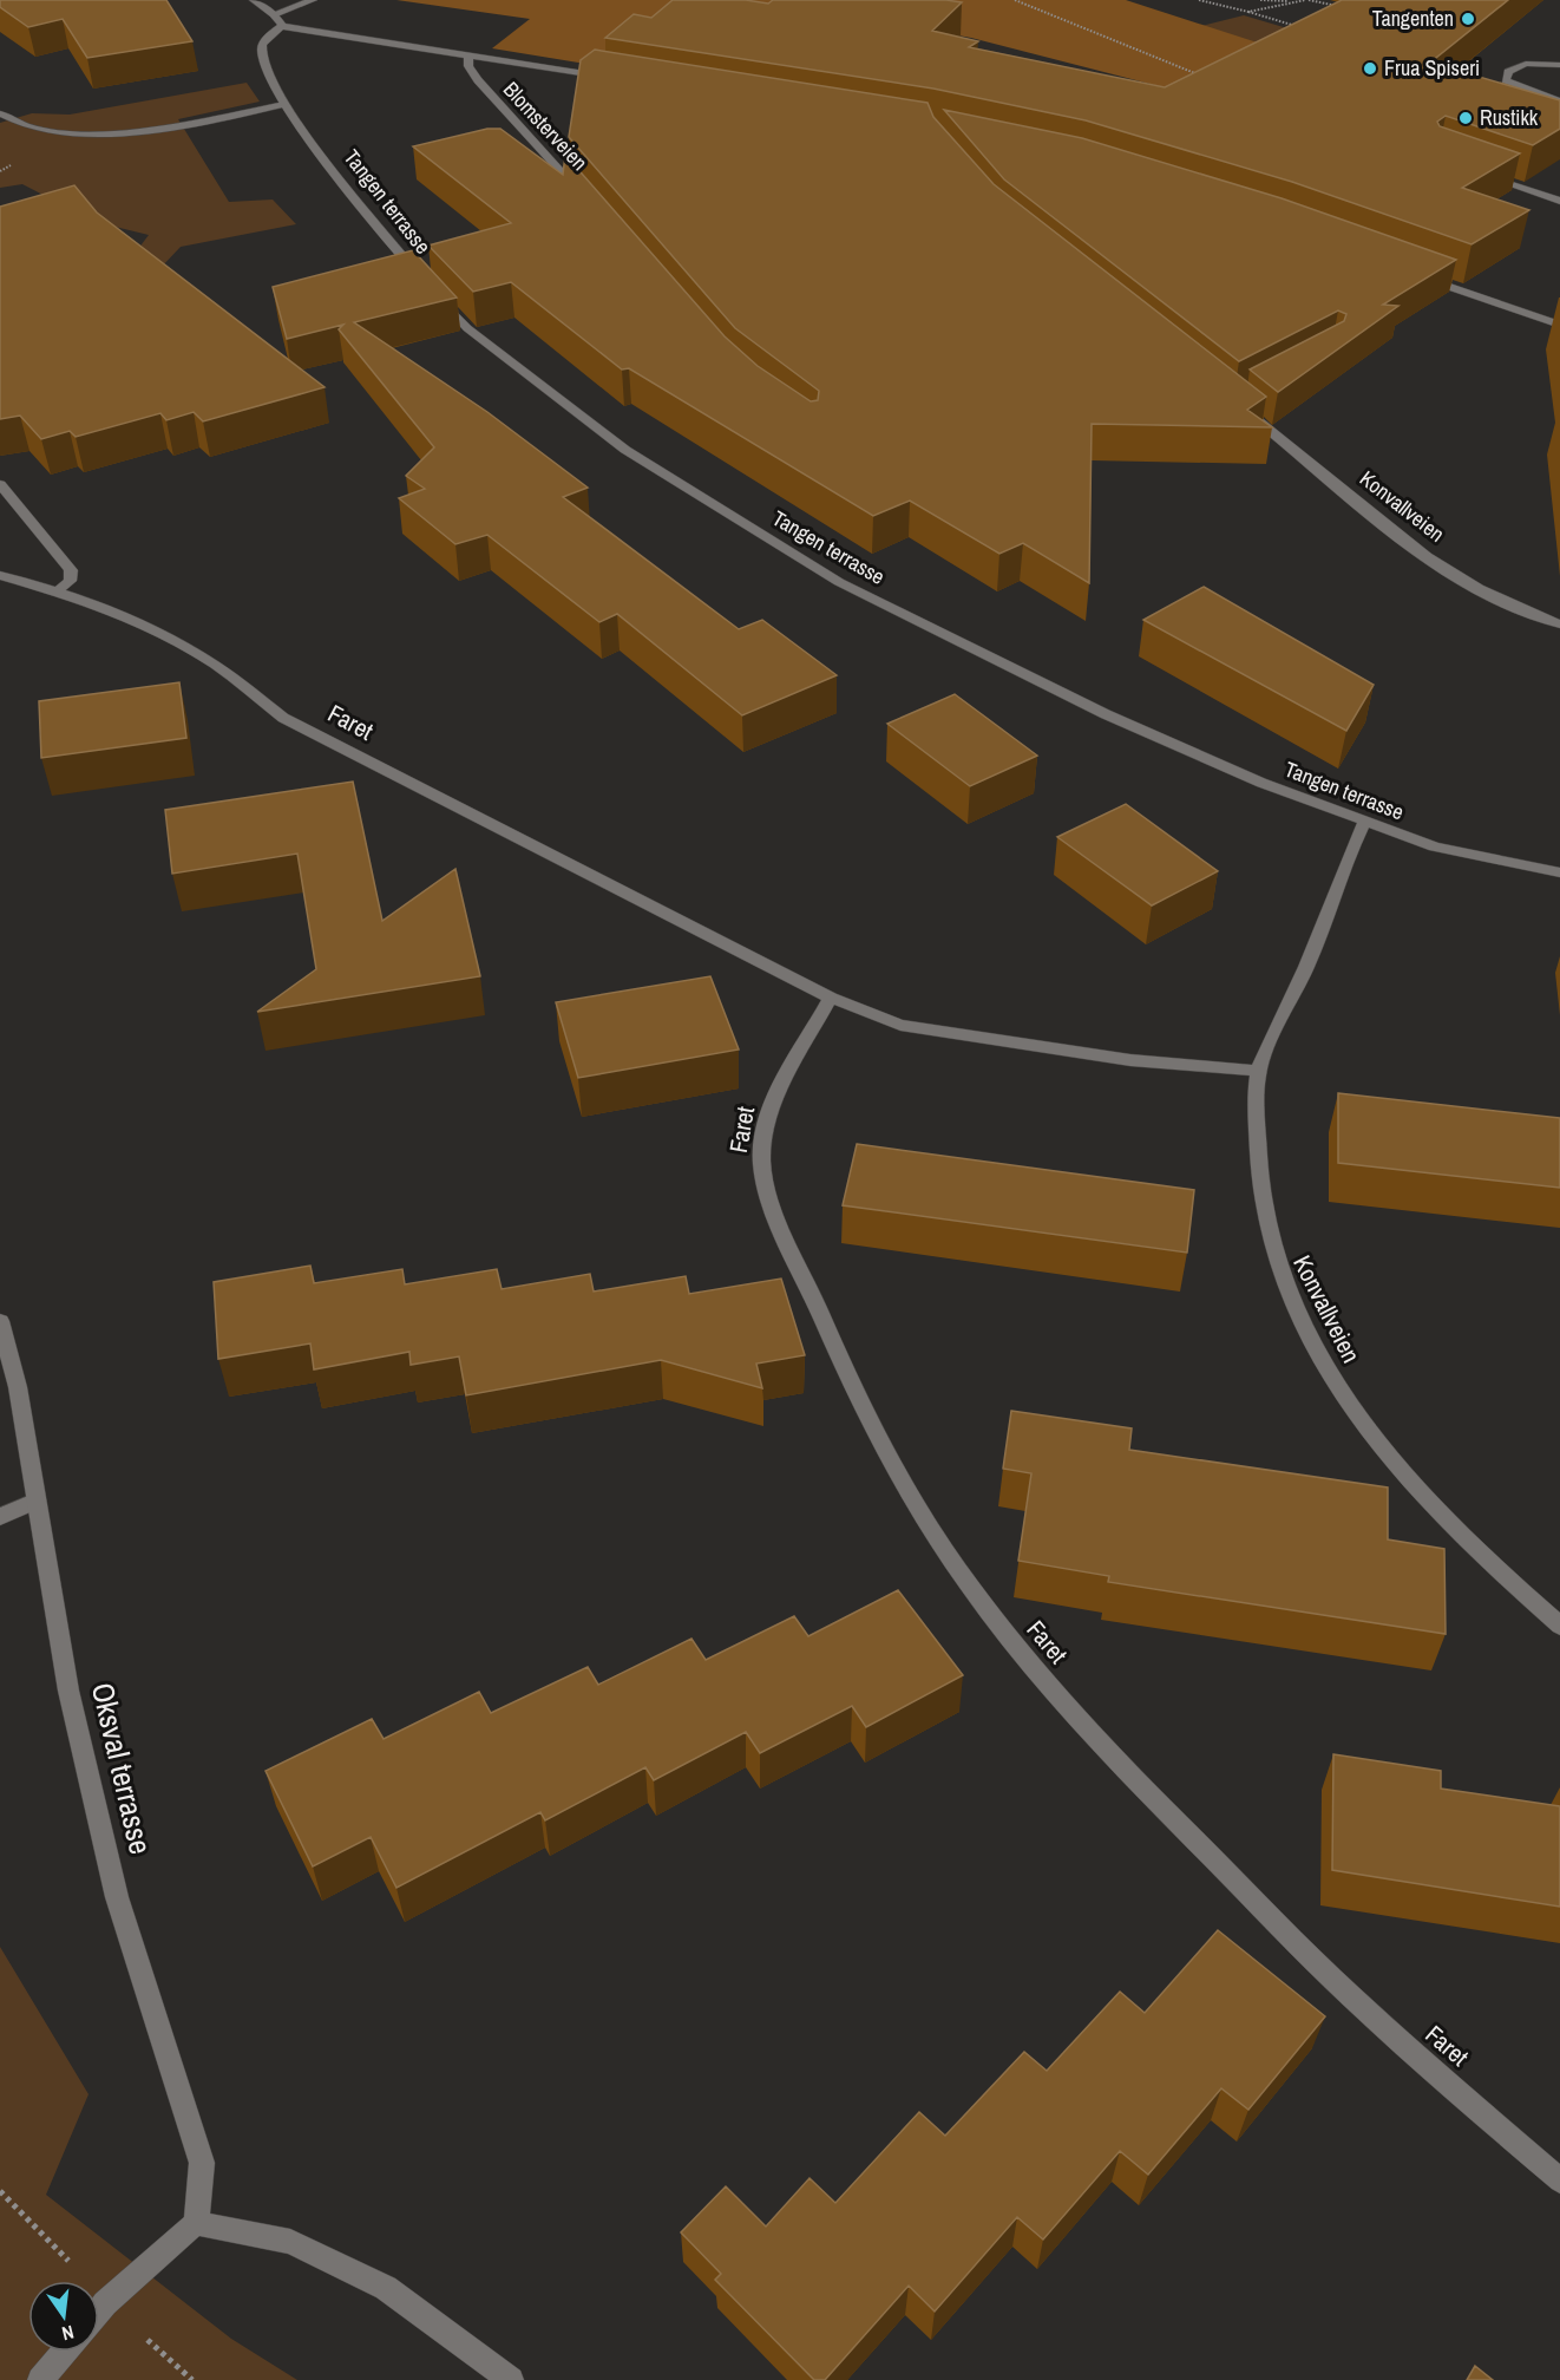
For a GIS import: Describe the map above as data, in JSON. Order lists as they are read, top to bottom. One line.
{"streets":{"street":["Blomsterveien","Tangen terrasse","Konvallveien","Faret","Oksval terrasse"]},"crossings":[["Blomsterveien","Tangen terrasse"],["Tangen terrasse","Konvallveien"],["Konvallveien","Faret"]],"places":["Tangenten","Frua Spiseri","Rustikk"],"north":"bottom"}
